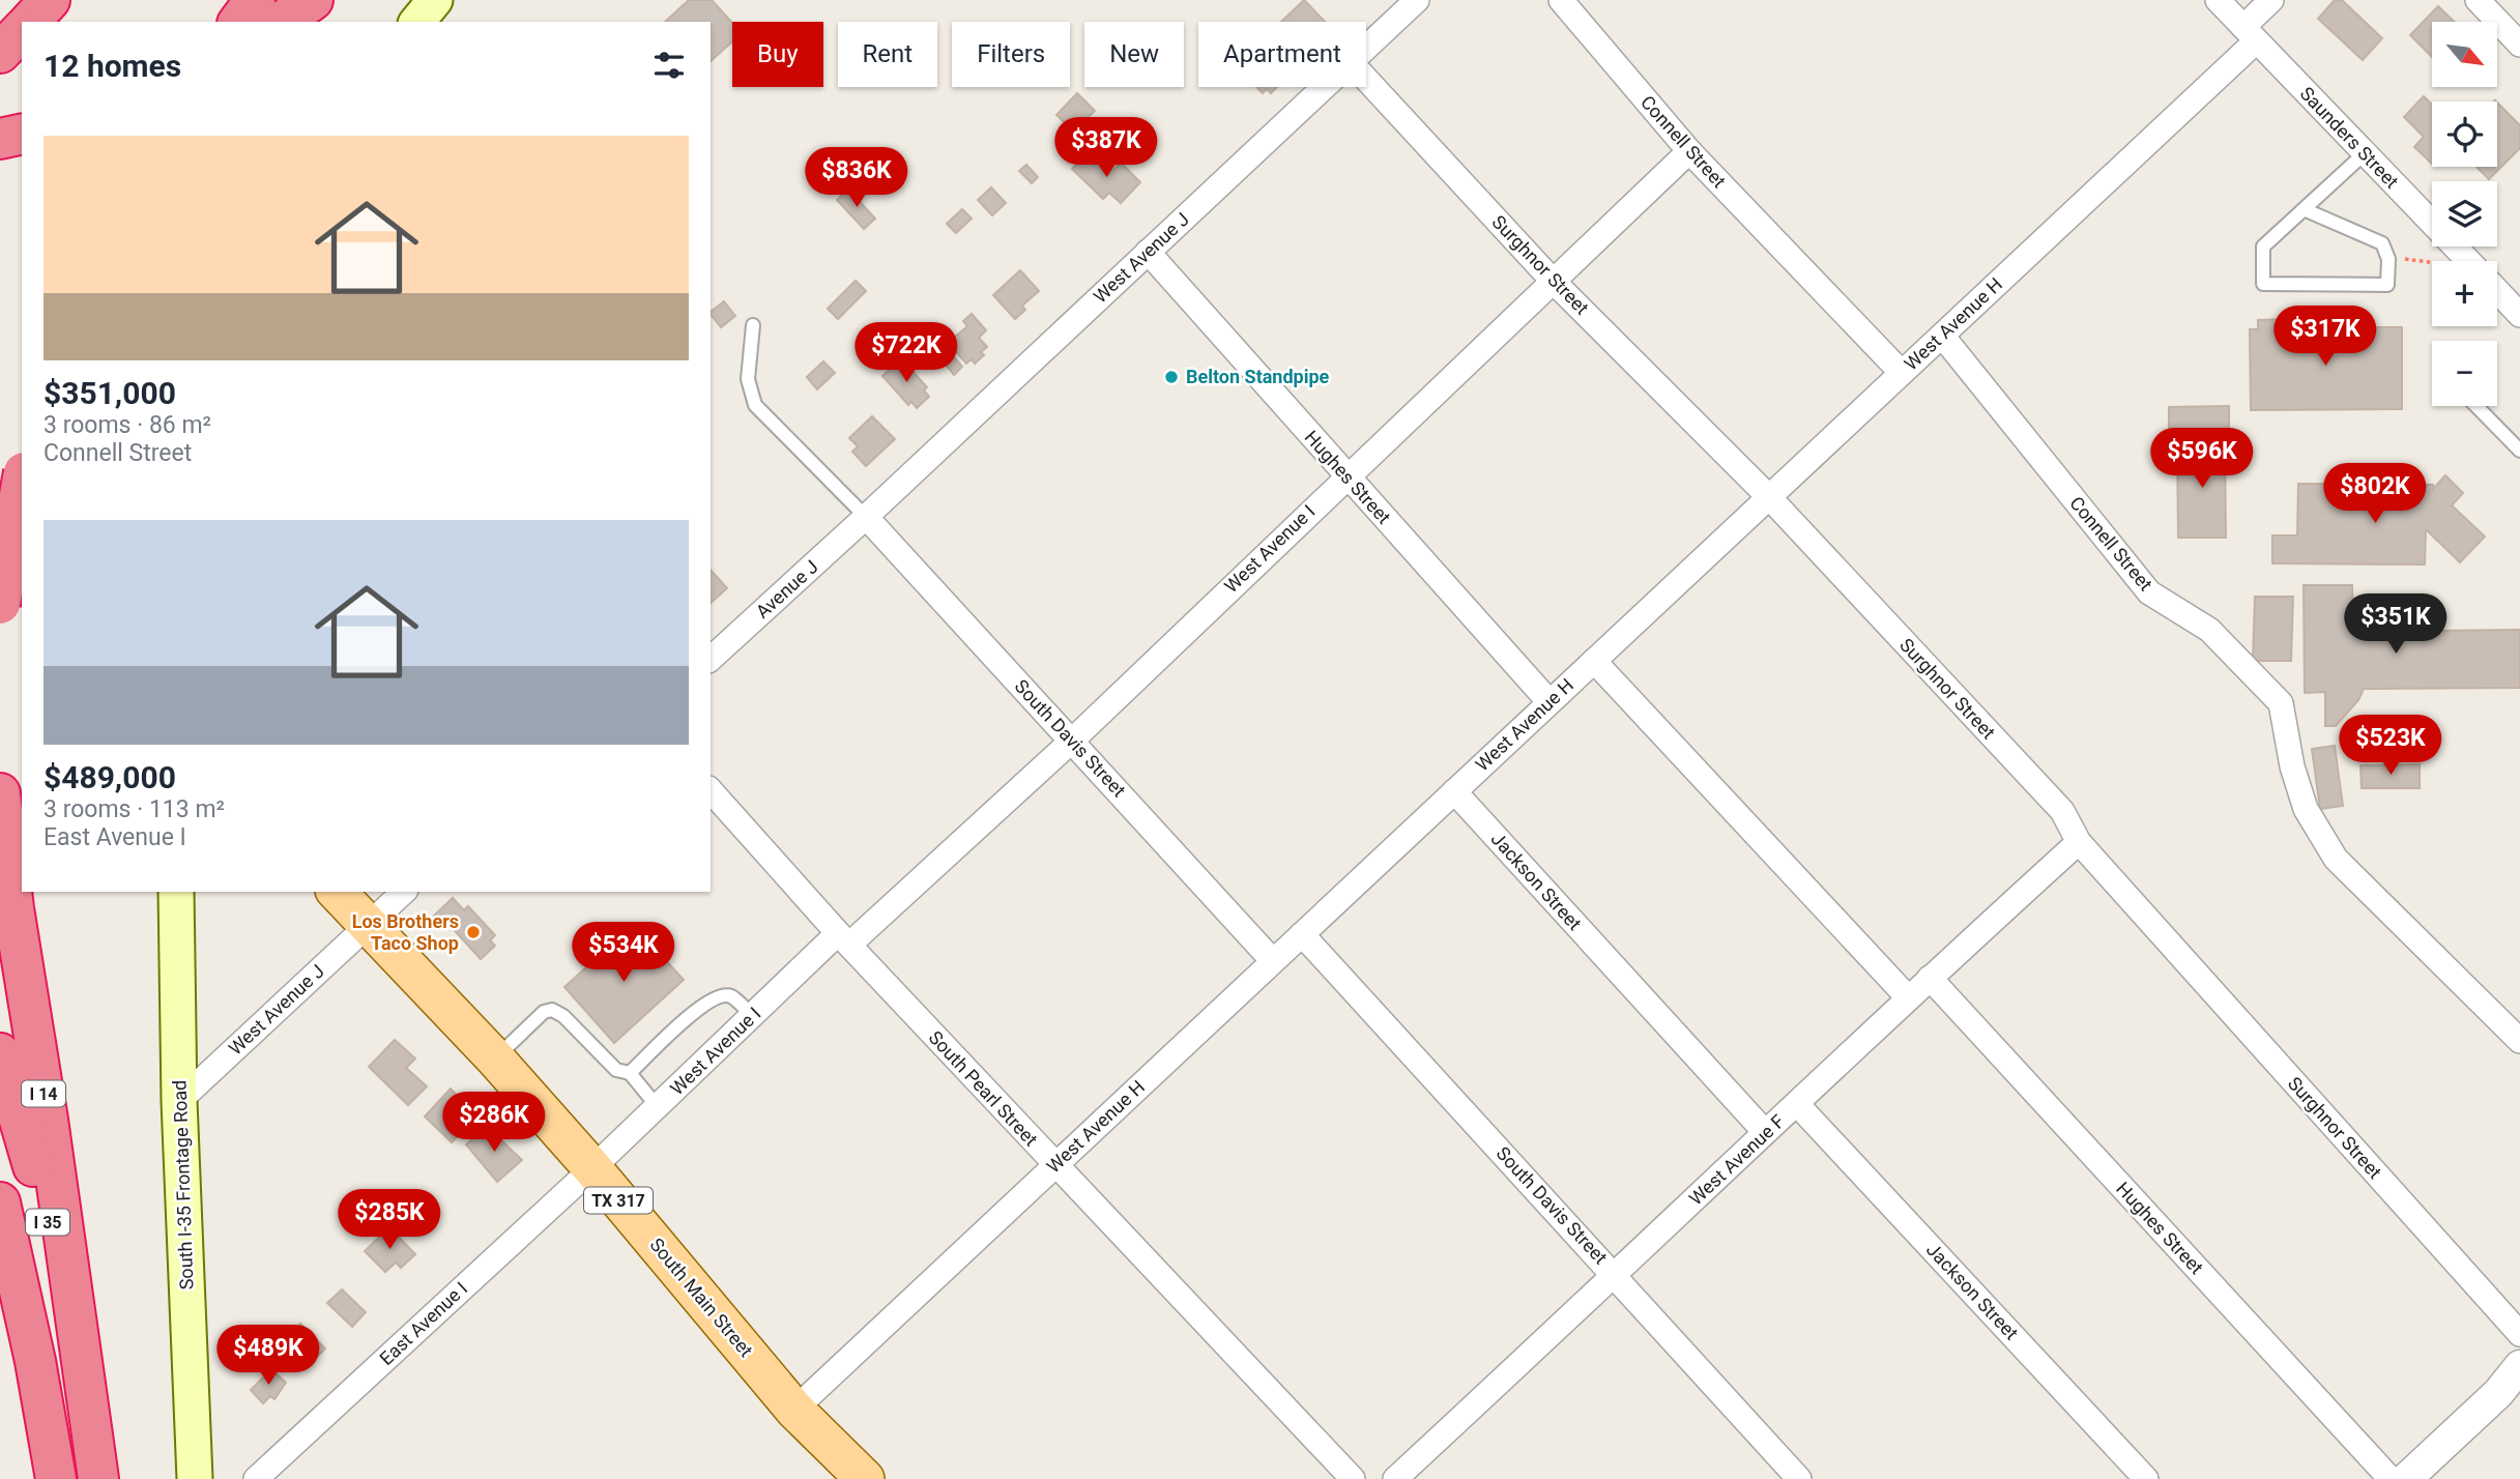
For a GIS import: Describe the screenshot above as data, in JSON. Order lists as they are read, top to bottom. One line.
{"streets":{"highway":["I 14","I 35"],"main road":["South I-35 Frontage Road","TX 317","South Main Street"],"street":["Saunders Street","Connell Street","West Avenue J","Surghnor Street","West Avenue H","Hughes Street","West Avenue I","Avenue J","South Davis Street","Jackson Street","South Pearl Street","West Avenue F","East Avenue I"]},"crossings":[["Saunders Street","West Avenue H"],["Connell Street","West Avenue H"],["Connell Street","West Avenue I"],["West Avenue J","Hughes Street"],["West Avenue J","Avenue J"],["West Avenue J","South Davis Street"],["West Avenue J","South I-35 Frontage Road"],["West Avenue J","South Main Street"],["Surghnor Street","West Avenue H"],["Surghnor Street","West Avenue I"],["Surghnor Street","West Avenue F"],["West Avenue H","Hughes Street"],["West Avenue H","South Davis Street"],["West Avenue H","Jackson Street"],["West Avenue H","South Pearl Street"],["West Avenue H","South Main Street"],["Hughes Street","West Avenue I"],["Hughes Street","West Avenue F"],["West Avenue I","South Davis Street"],["West Avenue I","South Pearl Street"],["West Avenue I","South Main Street"],["West Avenue I","East Avenue I"],["Avenue J","South Davis Street"],["South Davis Street","West Avenue F"],["Jackson Street","West Avenue F"],["I 14","I 35"],["South Main Street","East Avenue I"]],"places":["Belton Standpipe","Los Brothers Taco Shop"],"north":"bottom right","page":{"map_buttons":["+","−"],"chip":["Buy","Rent","Filters","New","Apartment"],"heading":"12 homes","list":[{"name":"$351,000","note":"3 rooms · 86 m² · Connell Street"},{"name":"$489,000","note":"3 rooms · 113 m² · East Avenue I"}],"price":["$387K","$836K","$317K","$722K","$596K","$802K","$351K","$523K","$534K","$286K","$285K","$489K"]}}
